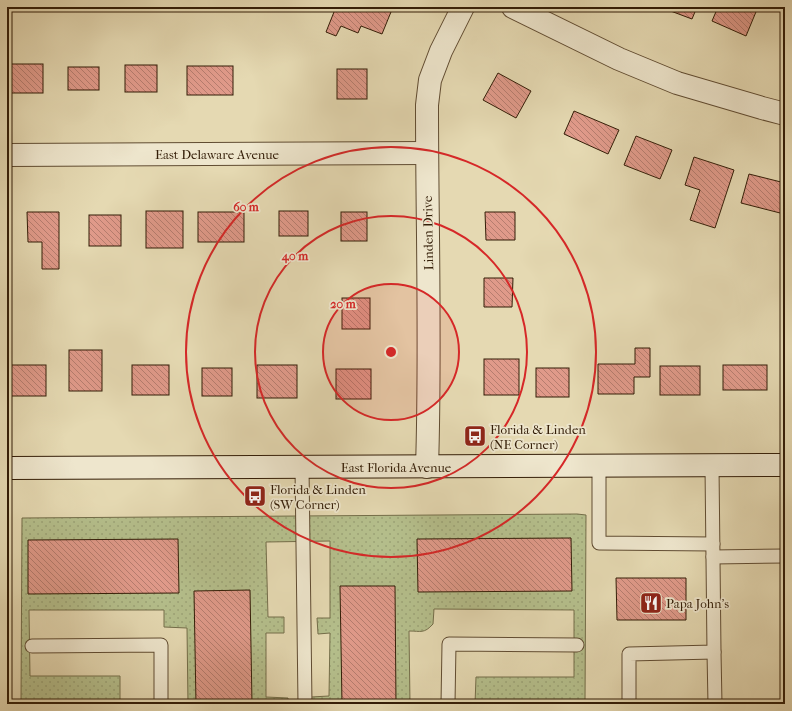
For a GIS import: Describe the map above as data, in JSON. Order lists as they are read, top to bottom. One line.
{"streets":{"street":["East Delaware Avenue","Linden Drive","East Florida Avenue"]},"crossings":[["East Delaware Avenue","Linden Drive"],["Linden Drive","East Florida Avenue"]],"places":{"bus stop":["Florida & Linden (NE Corner)","Florida & Linden (SW Corner)"],"restaurant":["Papa John's"]},"rings":["60 m","40 m","20 m"]}
